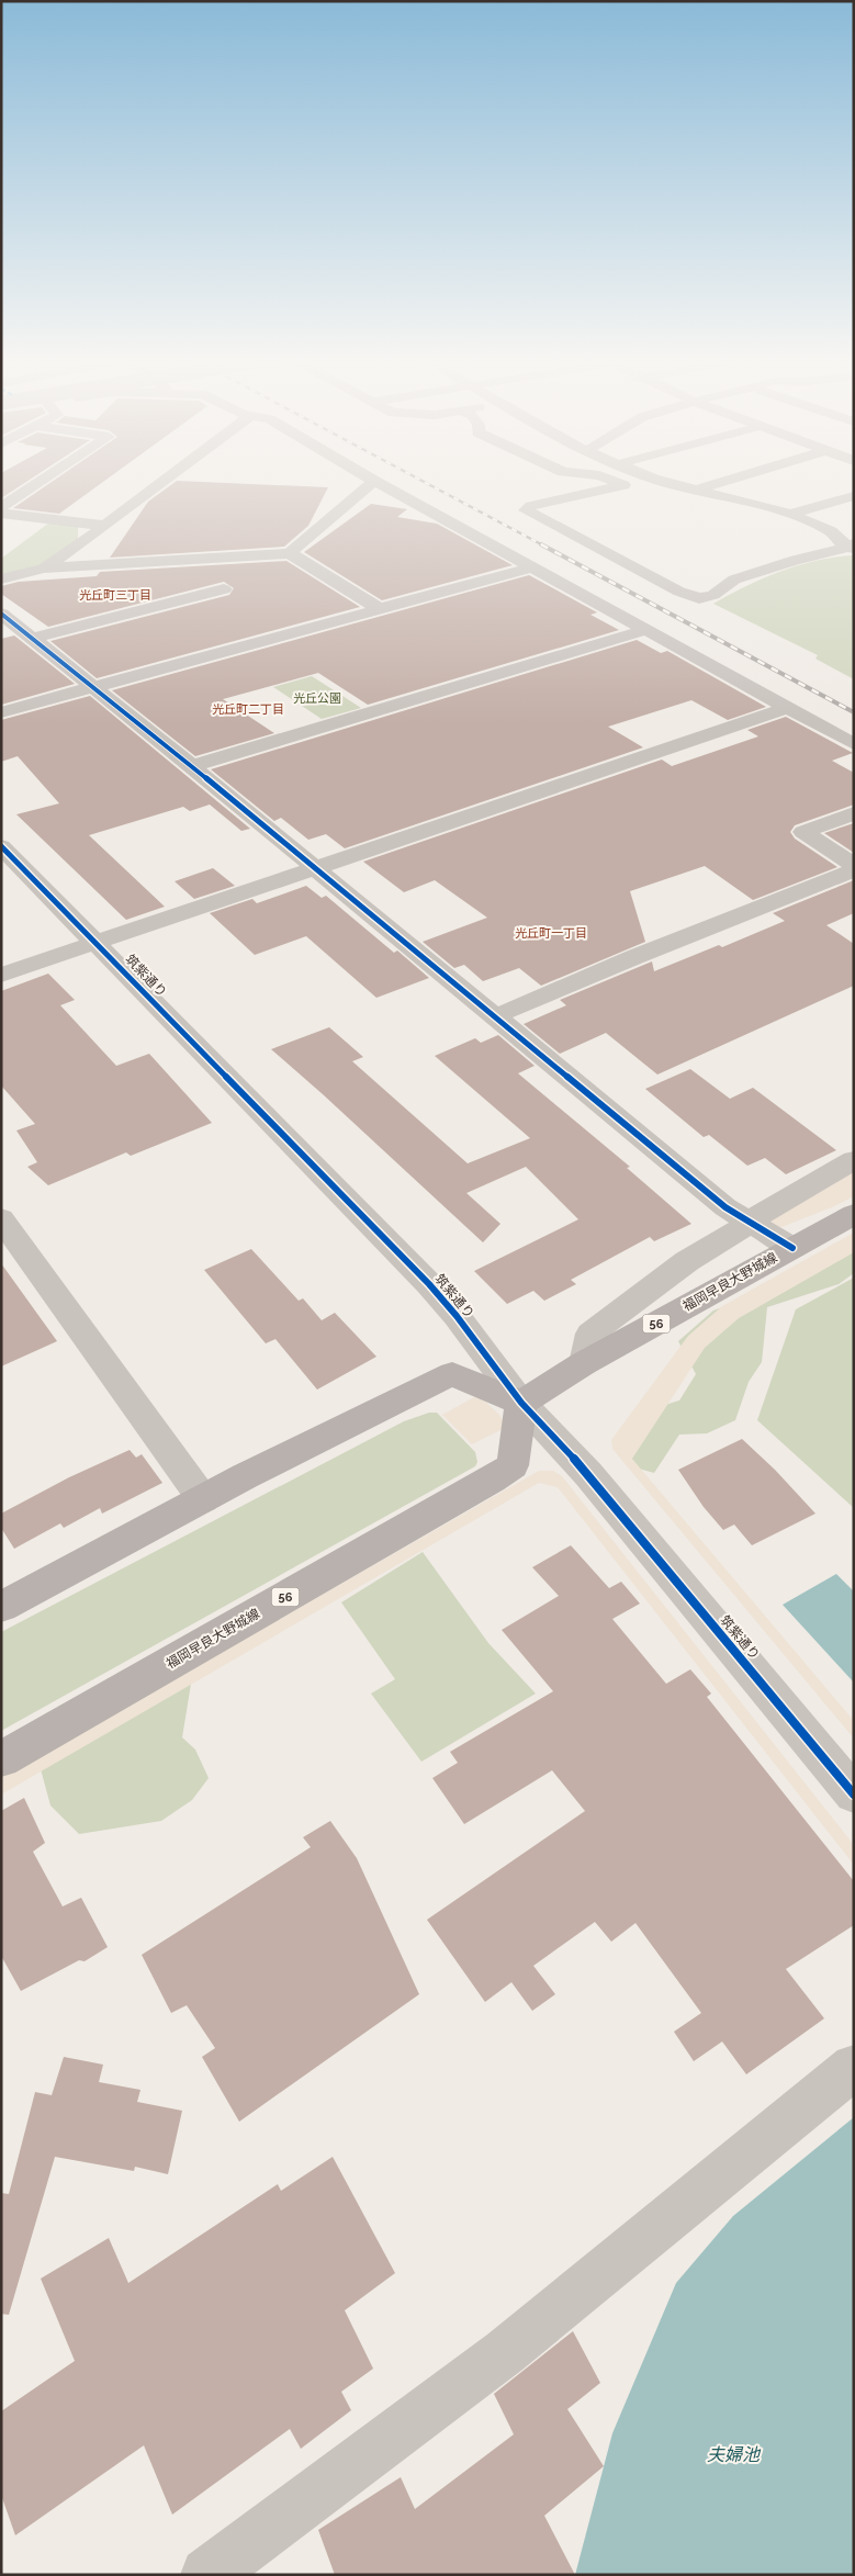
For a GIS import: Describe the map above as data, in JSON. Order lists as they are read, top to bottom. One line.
{"streets":{"main road":["福岡早良大野城線","56"],"street":["筑紫通り"]},"crossings":[["筑紫通り","福岡早良大野城線"]],"districts":["光丘町三丁目","光丘町二丁目","光丘町一丁目"],"water":["夫婦池"],"parks":["光丘公園"]}
